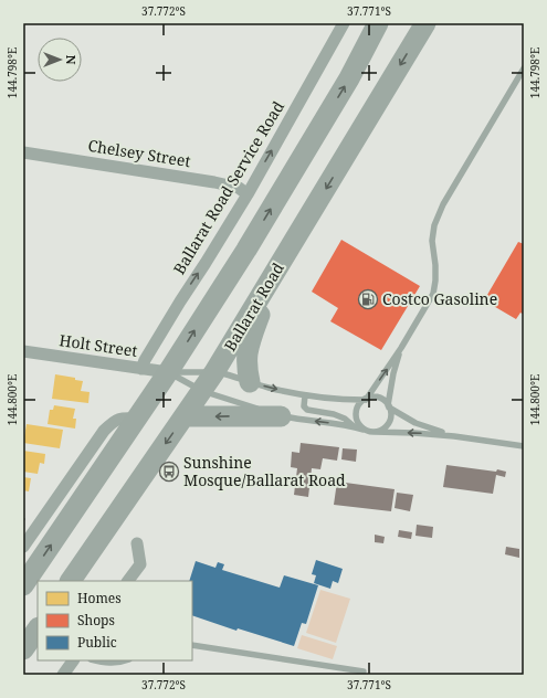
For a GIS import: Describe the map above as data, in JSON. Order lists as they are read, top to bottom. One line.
{"streets":{"highway":["Ballarat Road"],"street":["Chelsey Street","Ballarat Road Service Road","Holt Street"]},"crossings":[["Chelsey Street","Ballarat Road Service Road"],["Ballarat Road Service Road","Holt Street"]],"one_way":["Ballarat Road Service Road"],"places":{"fuel station":["Costco Gasoline"],"bus stop":["Sunshine Mosque/Ballarat Road"]},"legend":["Homes","Shops","Public"],"north":"right","coordinates":["37.772°S","37.771°S","144.798°E","144.800°E"]}
